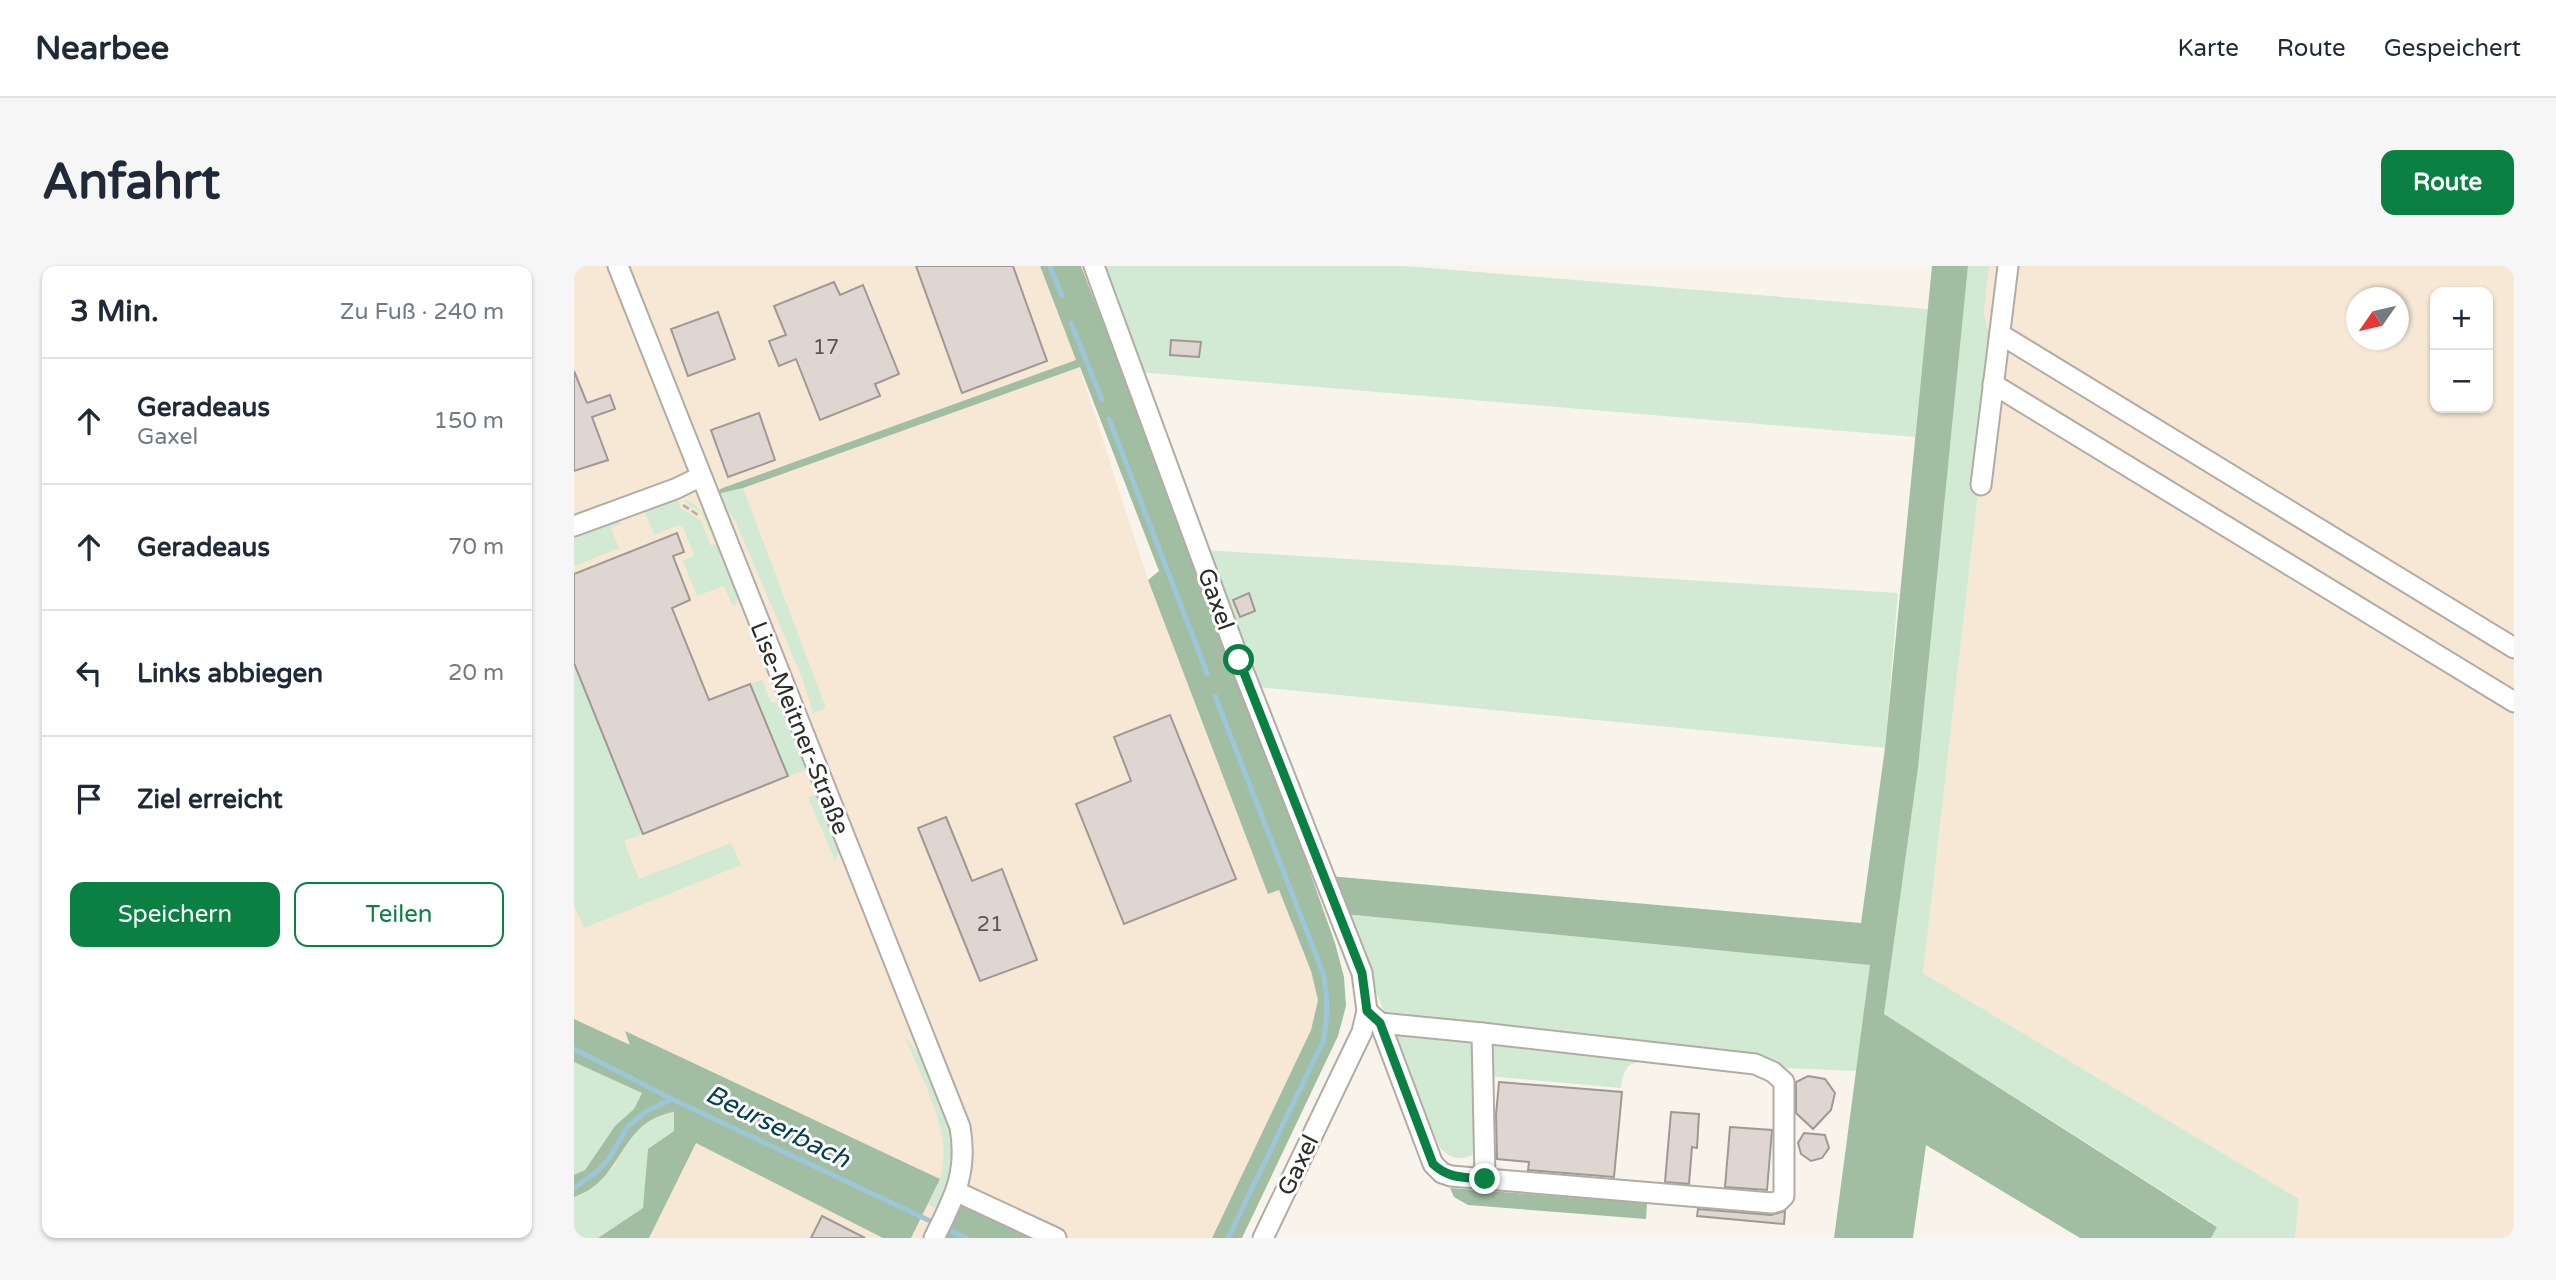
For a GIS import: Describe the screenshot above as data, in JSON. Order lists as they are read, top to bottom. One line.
{"streets":{"street":["Gaxel","Lise-Meitner-Straße"]},"water":["Beurserbach"],"house_numbers":["17","21"],"north":"bottom left","page":{"header":"Nearbee","nav":["Karte","Route","Gespeichert"],"buttons":["Route",["Speichern","Teilen"]],"title":"Anfahrt","heading":["3 Min.","Zu Fuß · 240 m"],"map_buttons":["+","−"],"list":[["Geradeaus","Gaxel","150 m"],["Geradeaus","70 m"],["Links abbiegen","20 m"],"Ziel erreicht"]}}
